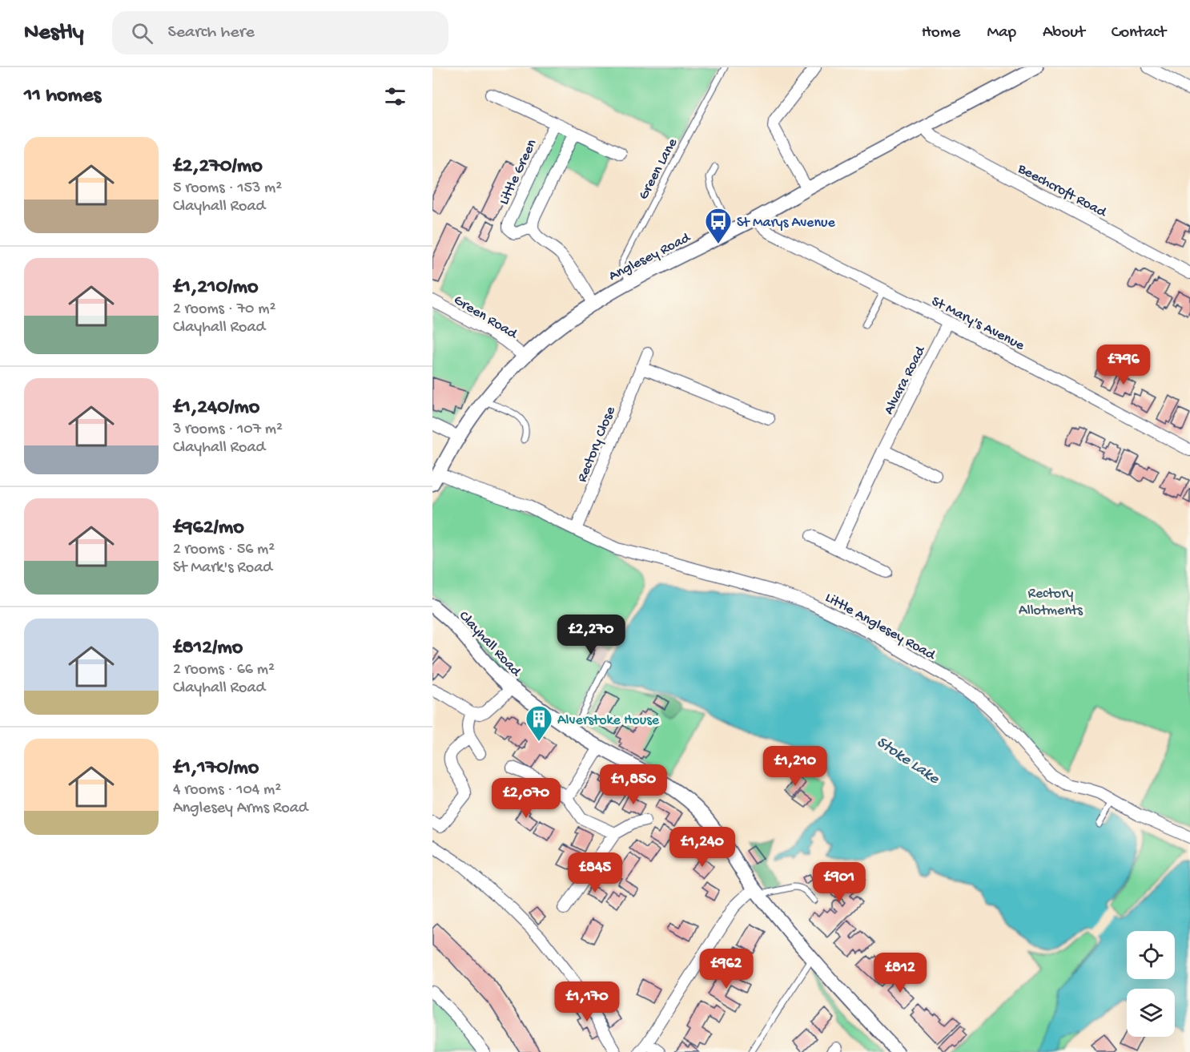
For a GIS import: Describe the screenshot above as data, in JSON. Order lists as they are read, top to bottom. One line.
{"streets":{"street":["Little Green","Beechcroft Road","Anglesey Road","Green Road","St Mary's Avenue","Alvara Road","Rectory Close","Little Anglesey Road","Clayhall Road"],"lane":["Green Lane"]},"crossings":[["Green Lane","Anglesey Road"],["Beechcroft Road","Anglesey Road"],["Anglesey Road","Green Road"],["Anglesey Road","St Mary's Avenue"],["Anglesey Road","Little Anglesey Road"],["St Mary's Avenue","Alvara Road"],["Rectory Close","Little Anglesey Road"]],"water":["Stoke Lake"],"parks":["Rectory Allotments"],"places":{"bus stop":["St Marys Avenue"],"building":["Alverstoke House"]},"page":{"header":"Nestly","search":"Search here","nav":["Home","Map","About","Contact"],"heading":"11 homes","list":[{"name":"£2,270/mo","note":"5 rooms · 153 m² · Clayhall Road"},{"name":"£1,210/mo","note":"2 rooms · 70 m² · Clayhall Road"},{"name":"£1,240/mo","note":"3 rooms · 107 m² · Clayhall Road"},{"name":"£962/mo","note":"2 rooms · 56 m² · St Mark's Road"},{"name":"£812/mo","note":"2 rooms · 66 m² · Clayhall Road"},{"name":"£1,170/mo","note":"4 rooms · 104 m² · Anglesey Arms Road"}],"price":["£796","£2,270","£1,210","£1,850","£2,070","£1,240","£845","£901","£962","£812","£1,170"]}}
